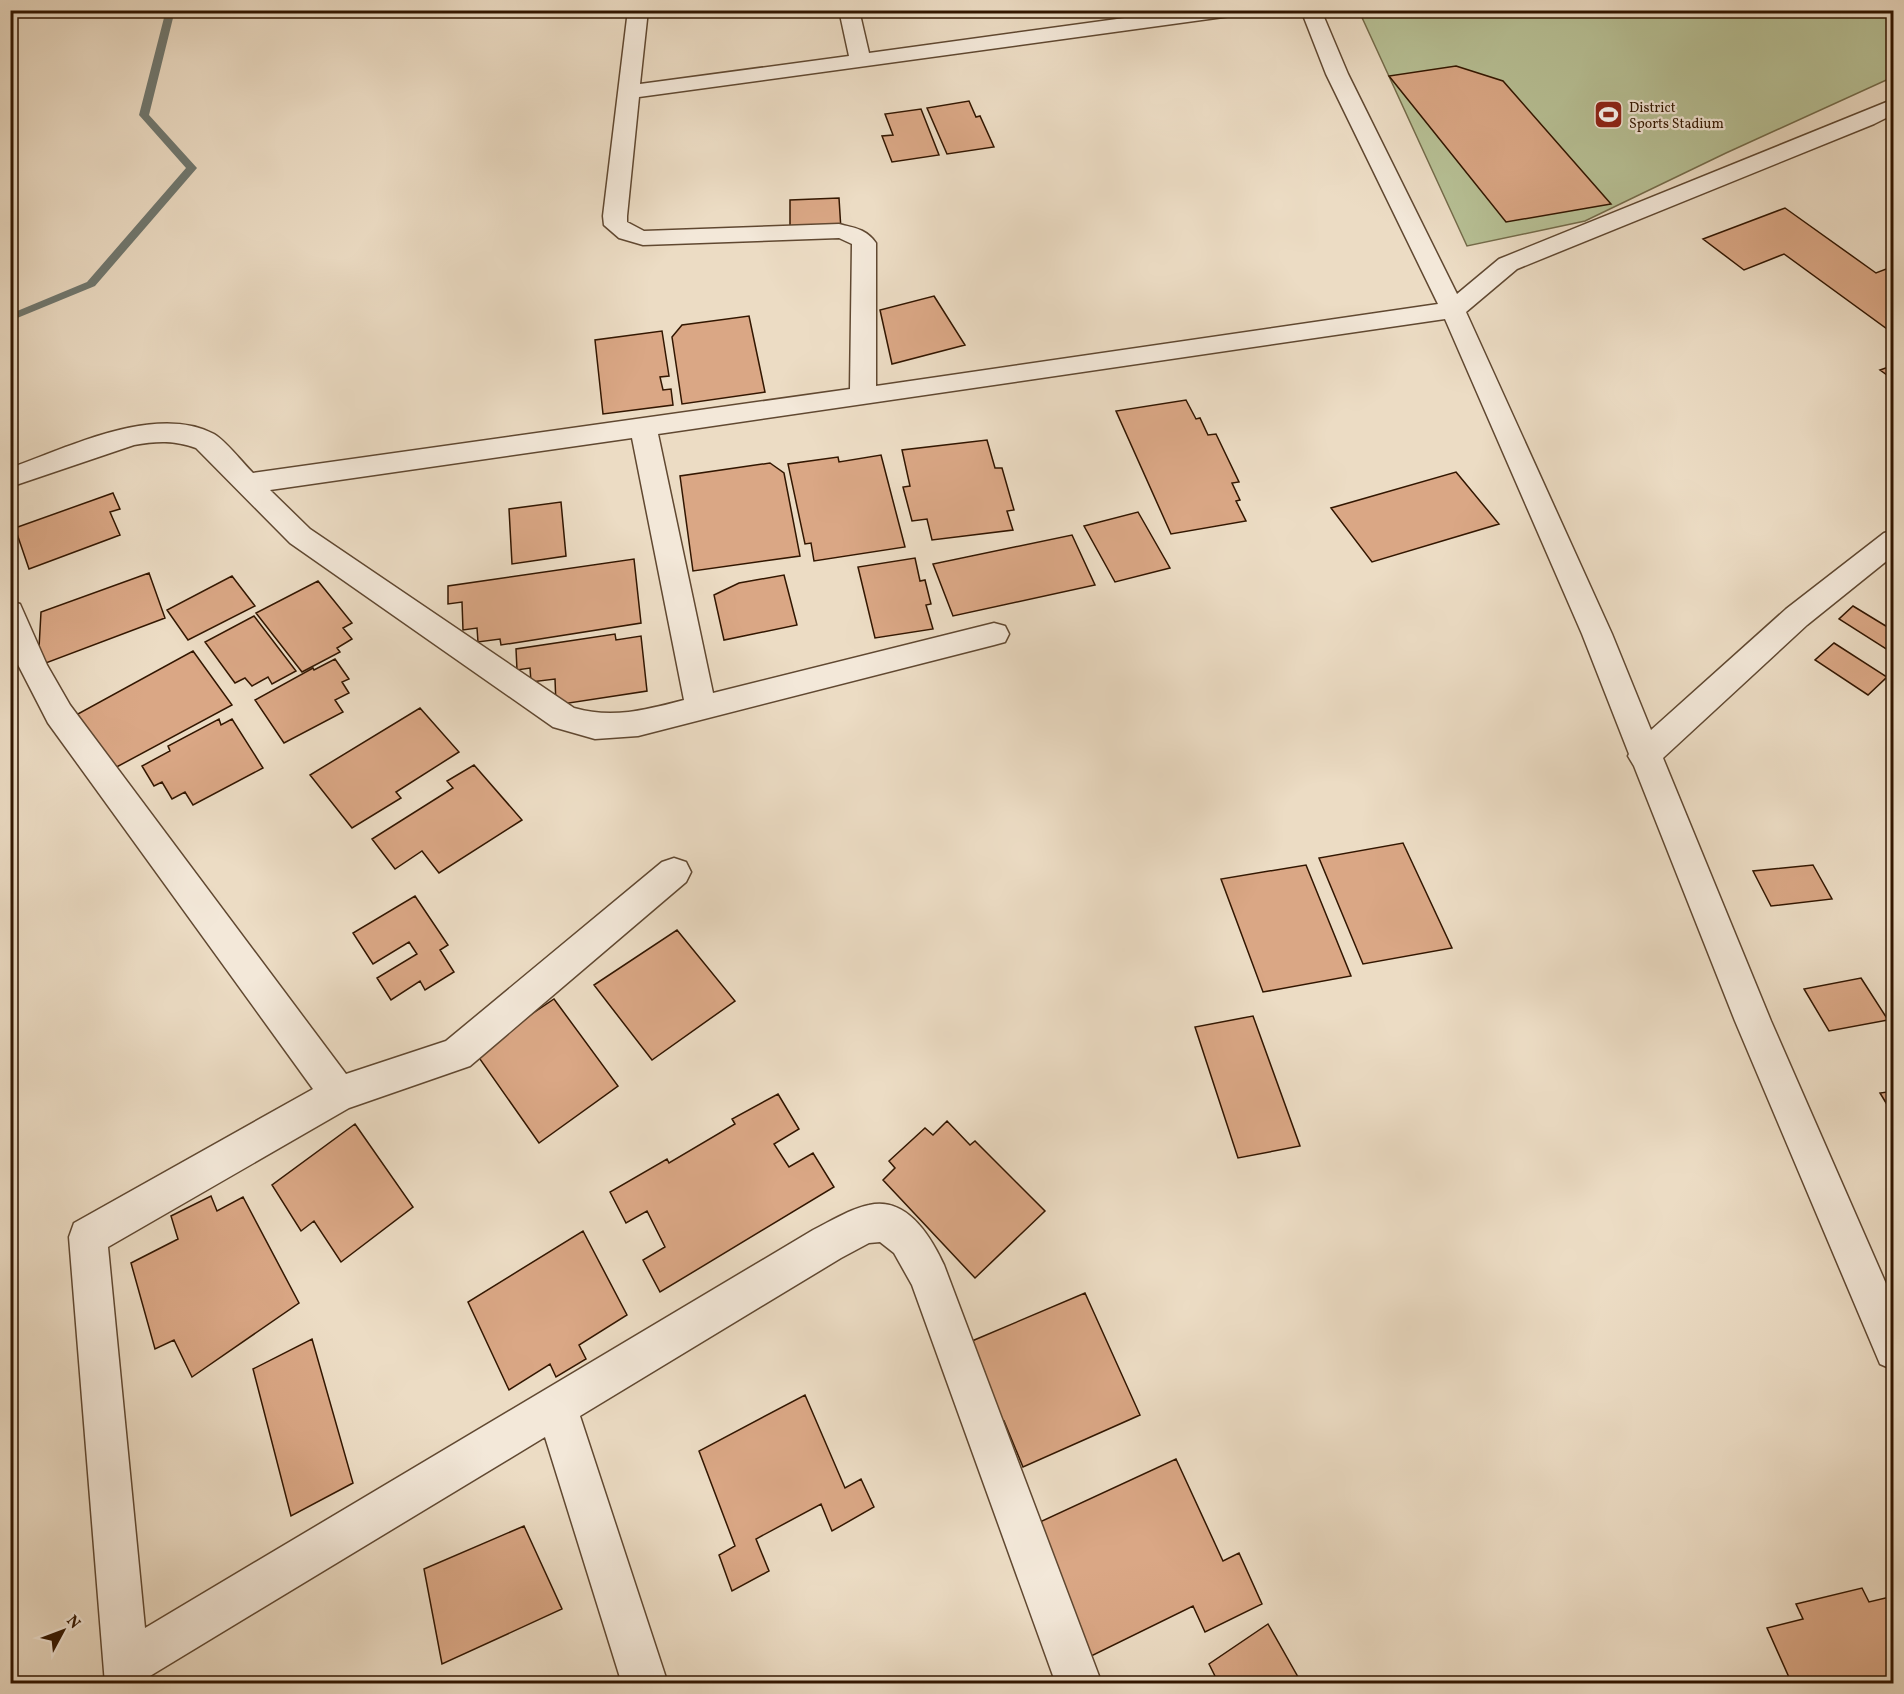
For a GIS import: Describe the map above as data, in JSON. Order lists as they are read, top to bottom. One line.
{"places":{"sports":["District Sports Stadium"]},"north":"top right"}
